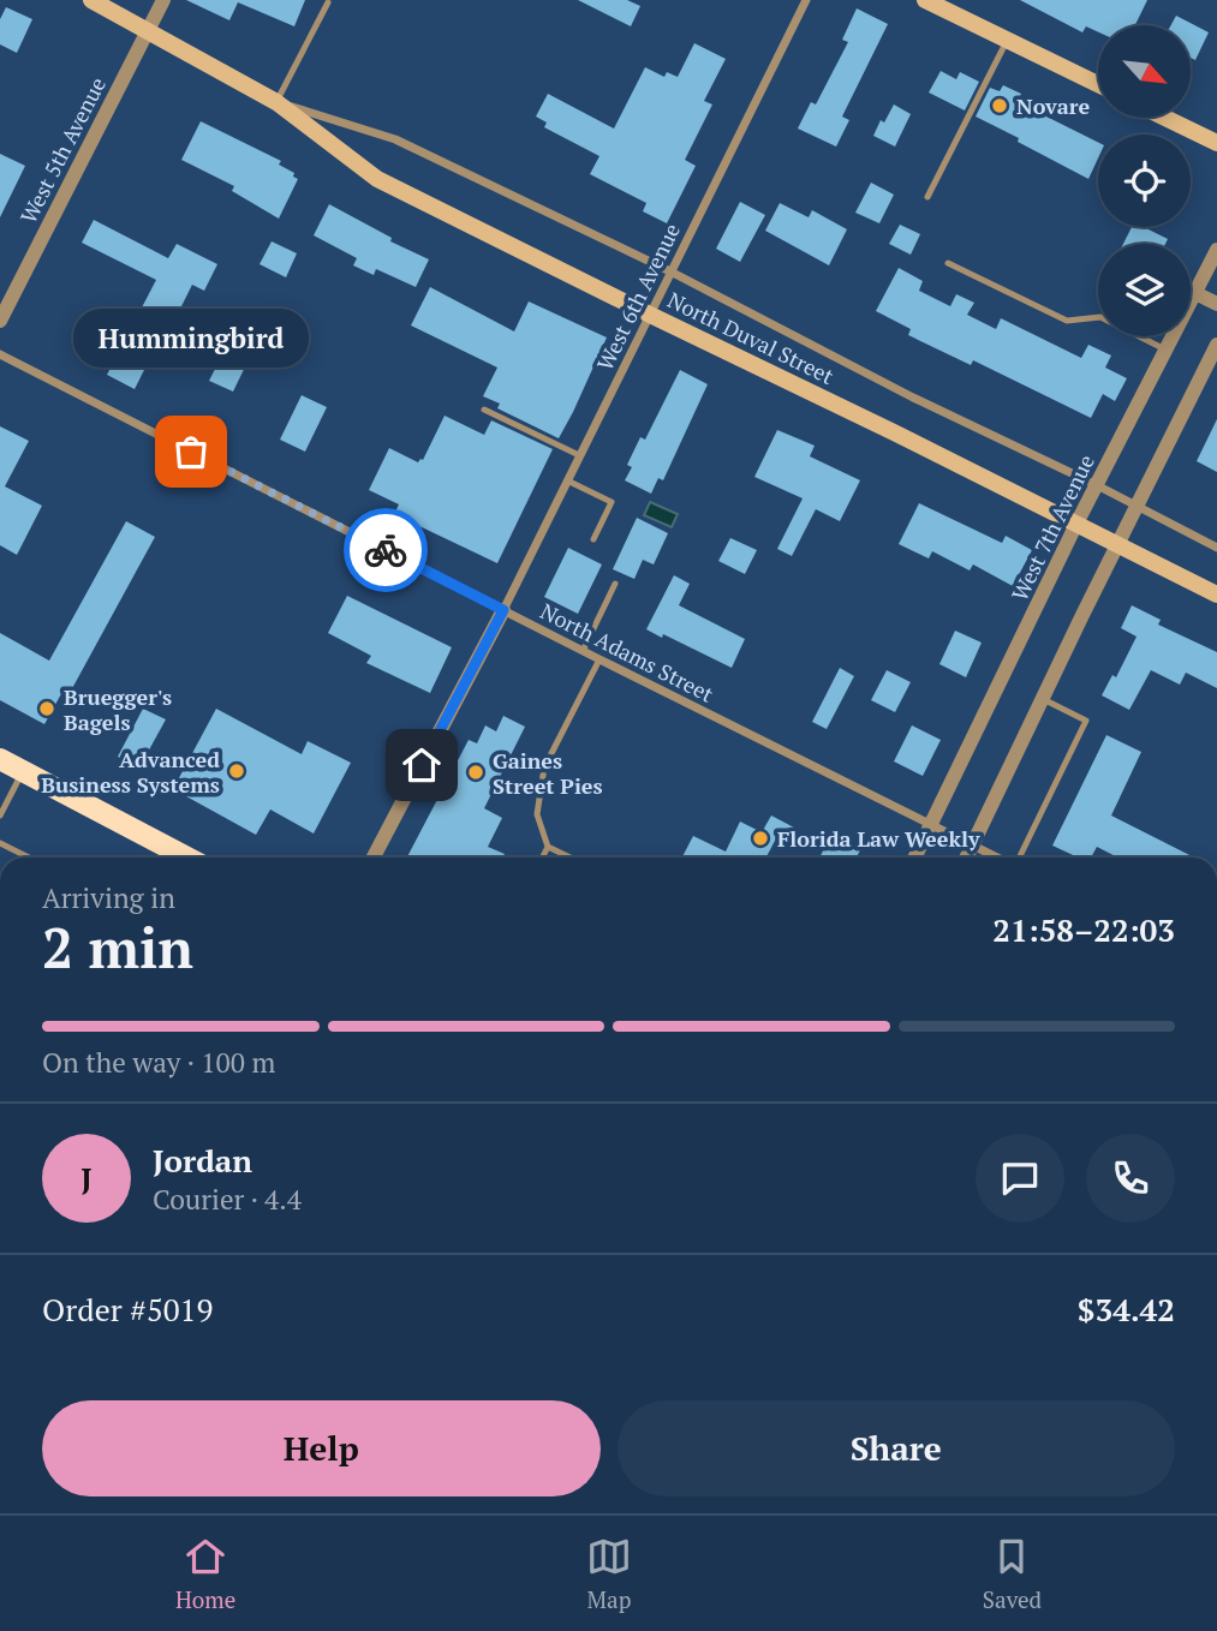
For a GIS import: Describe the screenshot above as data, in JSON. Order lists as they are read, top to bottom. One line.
{"streets":{"main road":["North Duval Street"],"street":["West 5th Avenue","West 6th Avenue","West 7th Avenue","North Adams Street"]},"crossings":[["West 5th Avenue","North Duval Street"],["West 6th Avenue","North Duval Street"],["West 6th Avenue","North Adams Street"],["North Duval Street","West 7th Avenue"],["West 7th Avenue","North Adams Street"]],"places":["Novare","Hummingbird","Bruegger's Bagels","Advanced Business Systems","Gaines Street Pies","Florida Law Weekly"],"north":"bottom right","page":{"bubble":"Hummingbird","heading":["2 min","Arriving in","21:58–22:03"],"panel":["Jordan","Courier · 4.4","Order #5019","$34.42"],"bar":"On the way · 100 m","round":"J","buttons":["Help","Share"],"tabs":["Home","Map","Saved"]}}
